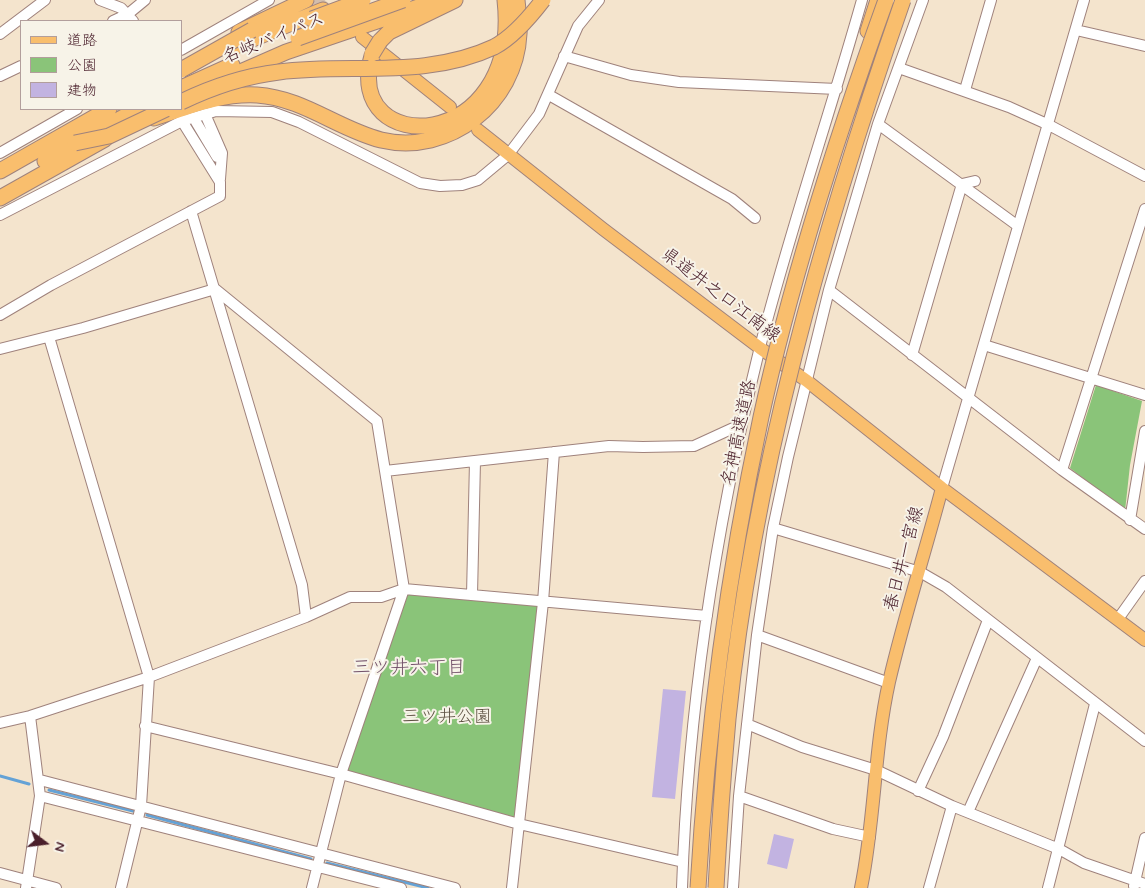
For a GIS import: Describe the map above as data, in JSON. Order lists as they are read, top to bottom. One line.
{"streets":{"highway":["名岐バイパス","名神高速道路"],"main road":["県道井之口江南線","春日井一宮線"]},"crossings":[["県道井之口江南線","春日井一宮線"]],"districts":["三ツ井六丁目"],"parks":["三ツ井公園"],"legend":["道路","公園","建物"],"north":"right"}
